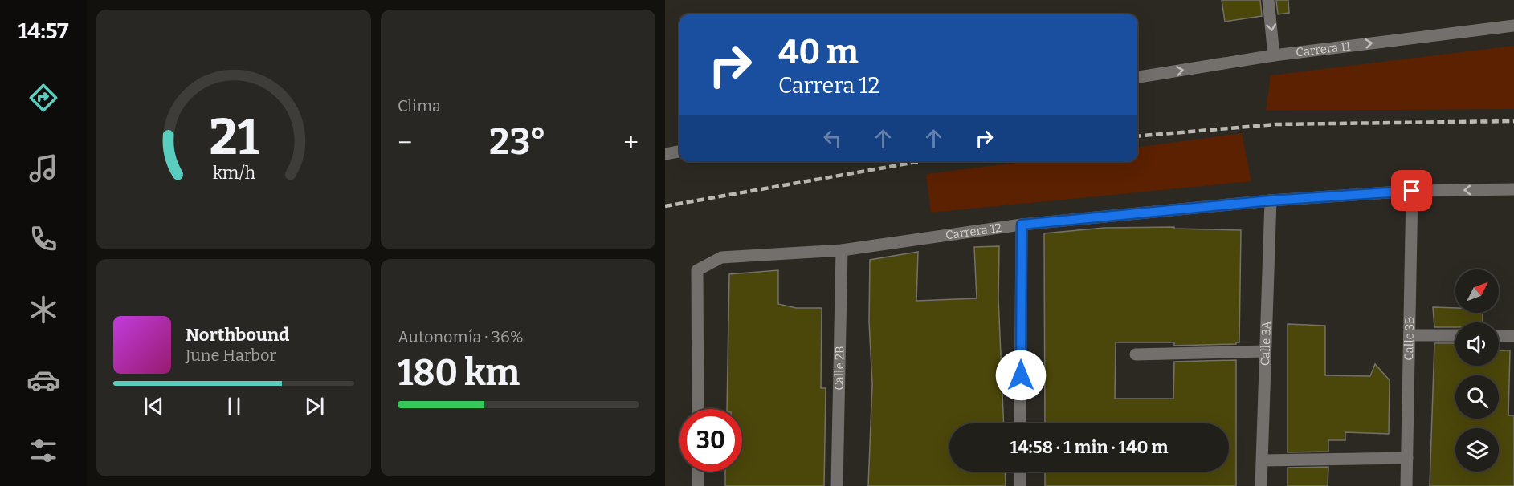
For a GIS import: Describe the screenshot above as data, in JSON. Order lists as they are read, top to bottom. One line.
{"streets":{"street":["Carrera 11","Carrera 12","Calle 3B","Calle 3A","Calle 2B"]},"crossings":[["Carrera 12","Calle 3B"],["Carrera 12","Calle 3A"],["Carrera 12","Calle 2B"]],"one_way":["Carrera 11"],"north":"top right","page":{"tabs":"14:57","tile":["Clima",["Autonomía · 36%","180 km"]],"turn":["40 m","Carrera 12"],"heat":["−","23°","+"],"song":["Northbound","June Harbor"],"limit":"30","trip":"14:58 · 1 min · 140 m","gauge":["21","km/h"]}}
